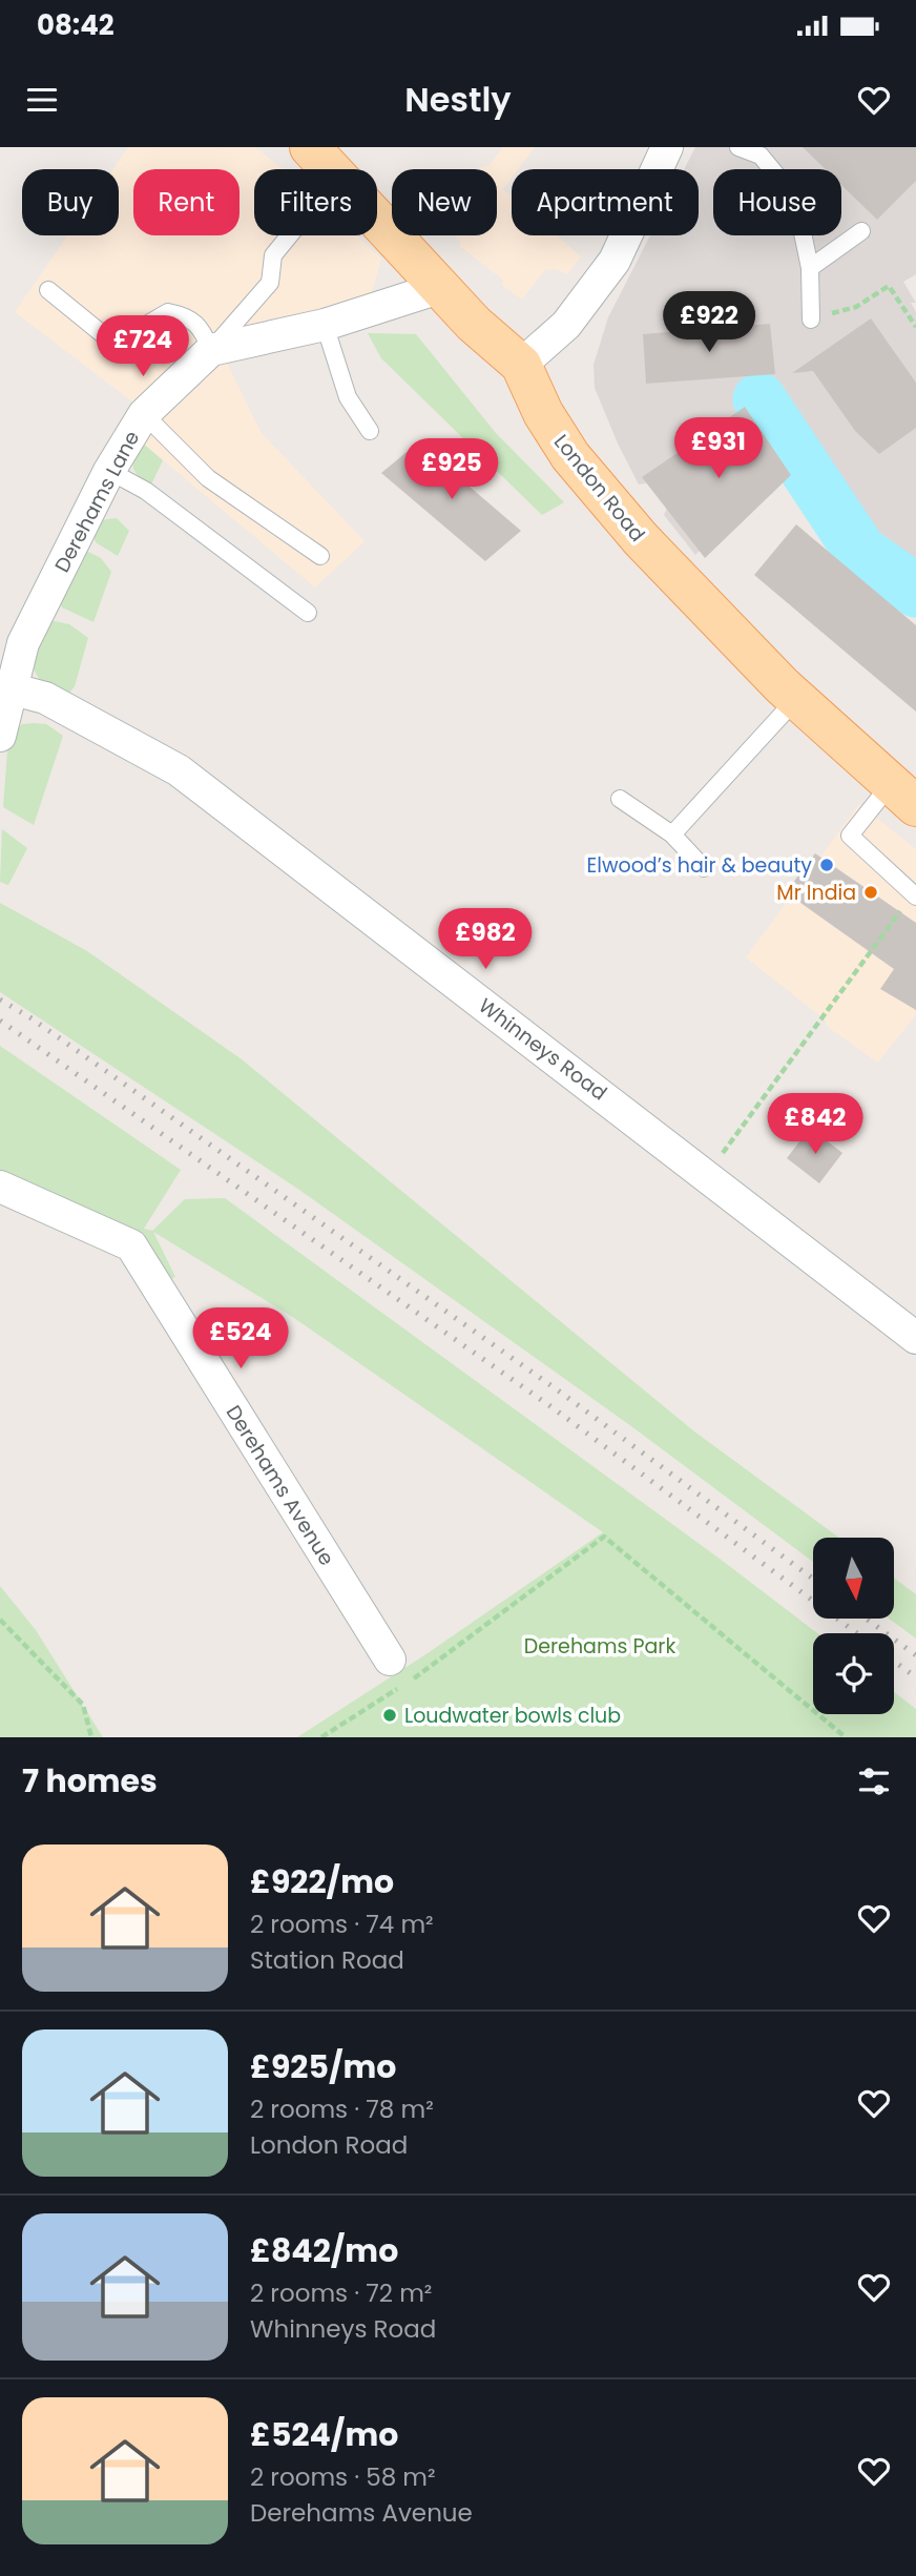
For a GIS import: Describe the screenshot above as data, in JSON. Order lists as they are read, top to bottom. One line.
{"streets":{"main road":["London Road"],"street":["Derehams Lane","Whinneys Road","Derehams Avenue"]},"crossings":[["Derehams Lane","Whinneys Road"]],"parks":["Derehams Park"],"places":["Elwood’s hair & beauty","Mr India","Loudwater bowls club"],"north":"bottom","page":{"status":"08:42","header":"Nestly","chip":["Buy","Rent","Filters","New","Apartment","House"],"price":["£922","£724","£931","£925","£982","£842","£524"],"heading":"7 homes","list":[{"name":"£922/mo","note":"2 rooms · 74 m² · Station Road"},{"name":"£925/mo","note":"2 rooms · 78 m² · London Road"},{"name":"£842/mo","note":"2 rooms · 72 m² · Whinneys Road"},{"name":"£524/mo","note":"2 rooms · 58 m² · Derehams Avenue"}]}}
